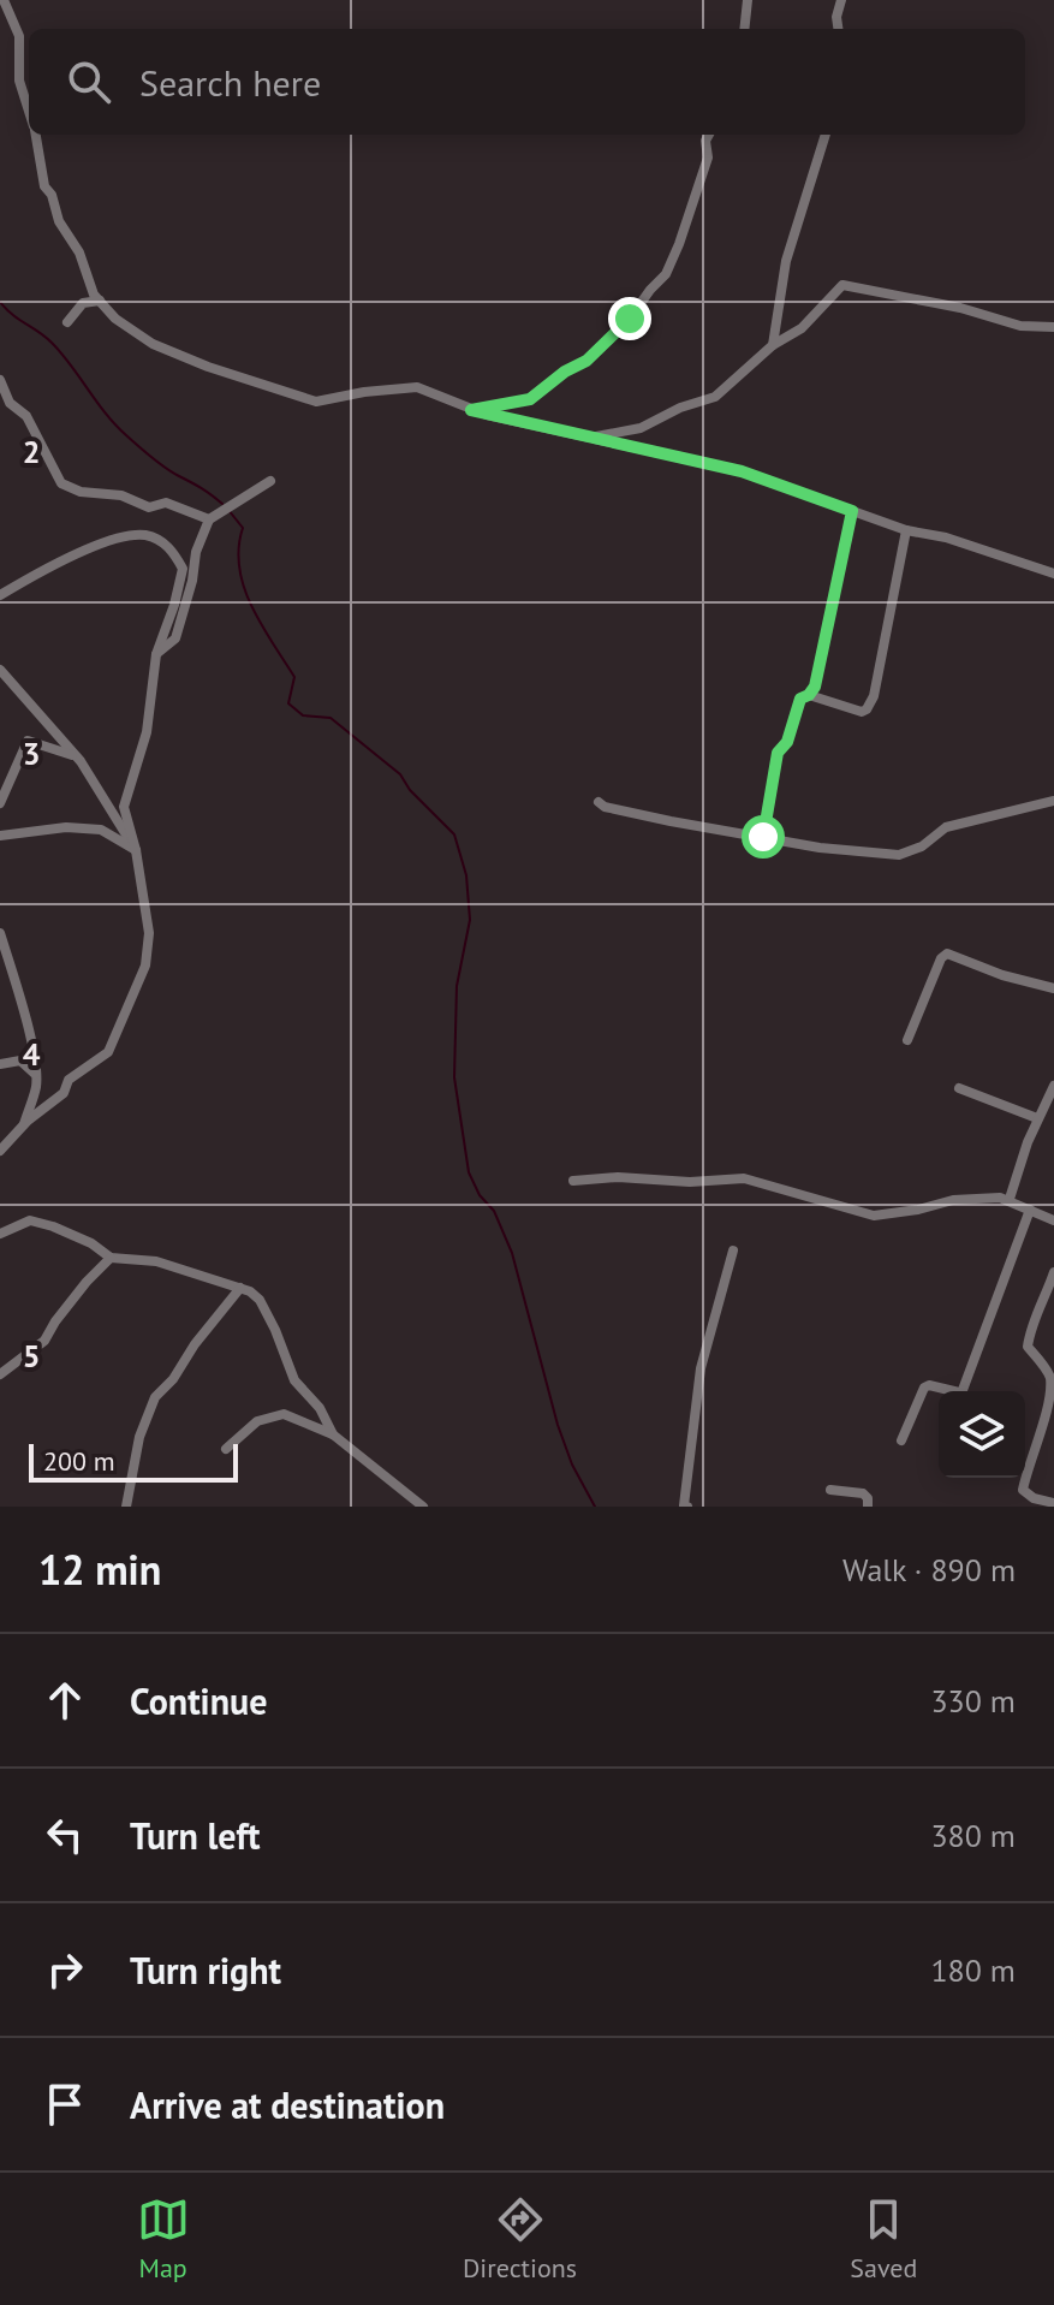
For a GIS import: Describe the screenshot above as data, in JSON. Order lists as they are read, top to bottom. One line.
{"scale_bar":"200 m","page":{"search":"Search here","scale":"200 m","heading":["12 min","Walk · 890 m"],"list":[["Continue","330 m"],["Turn left","380 m"],["Turn right","180 m"],"Arrive at destination"],"nav":["Map","Directions","Saved"]},"grid":{"rows":["2","3","4","5"]}}
